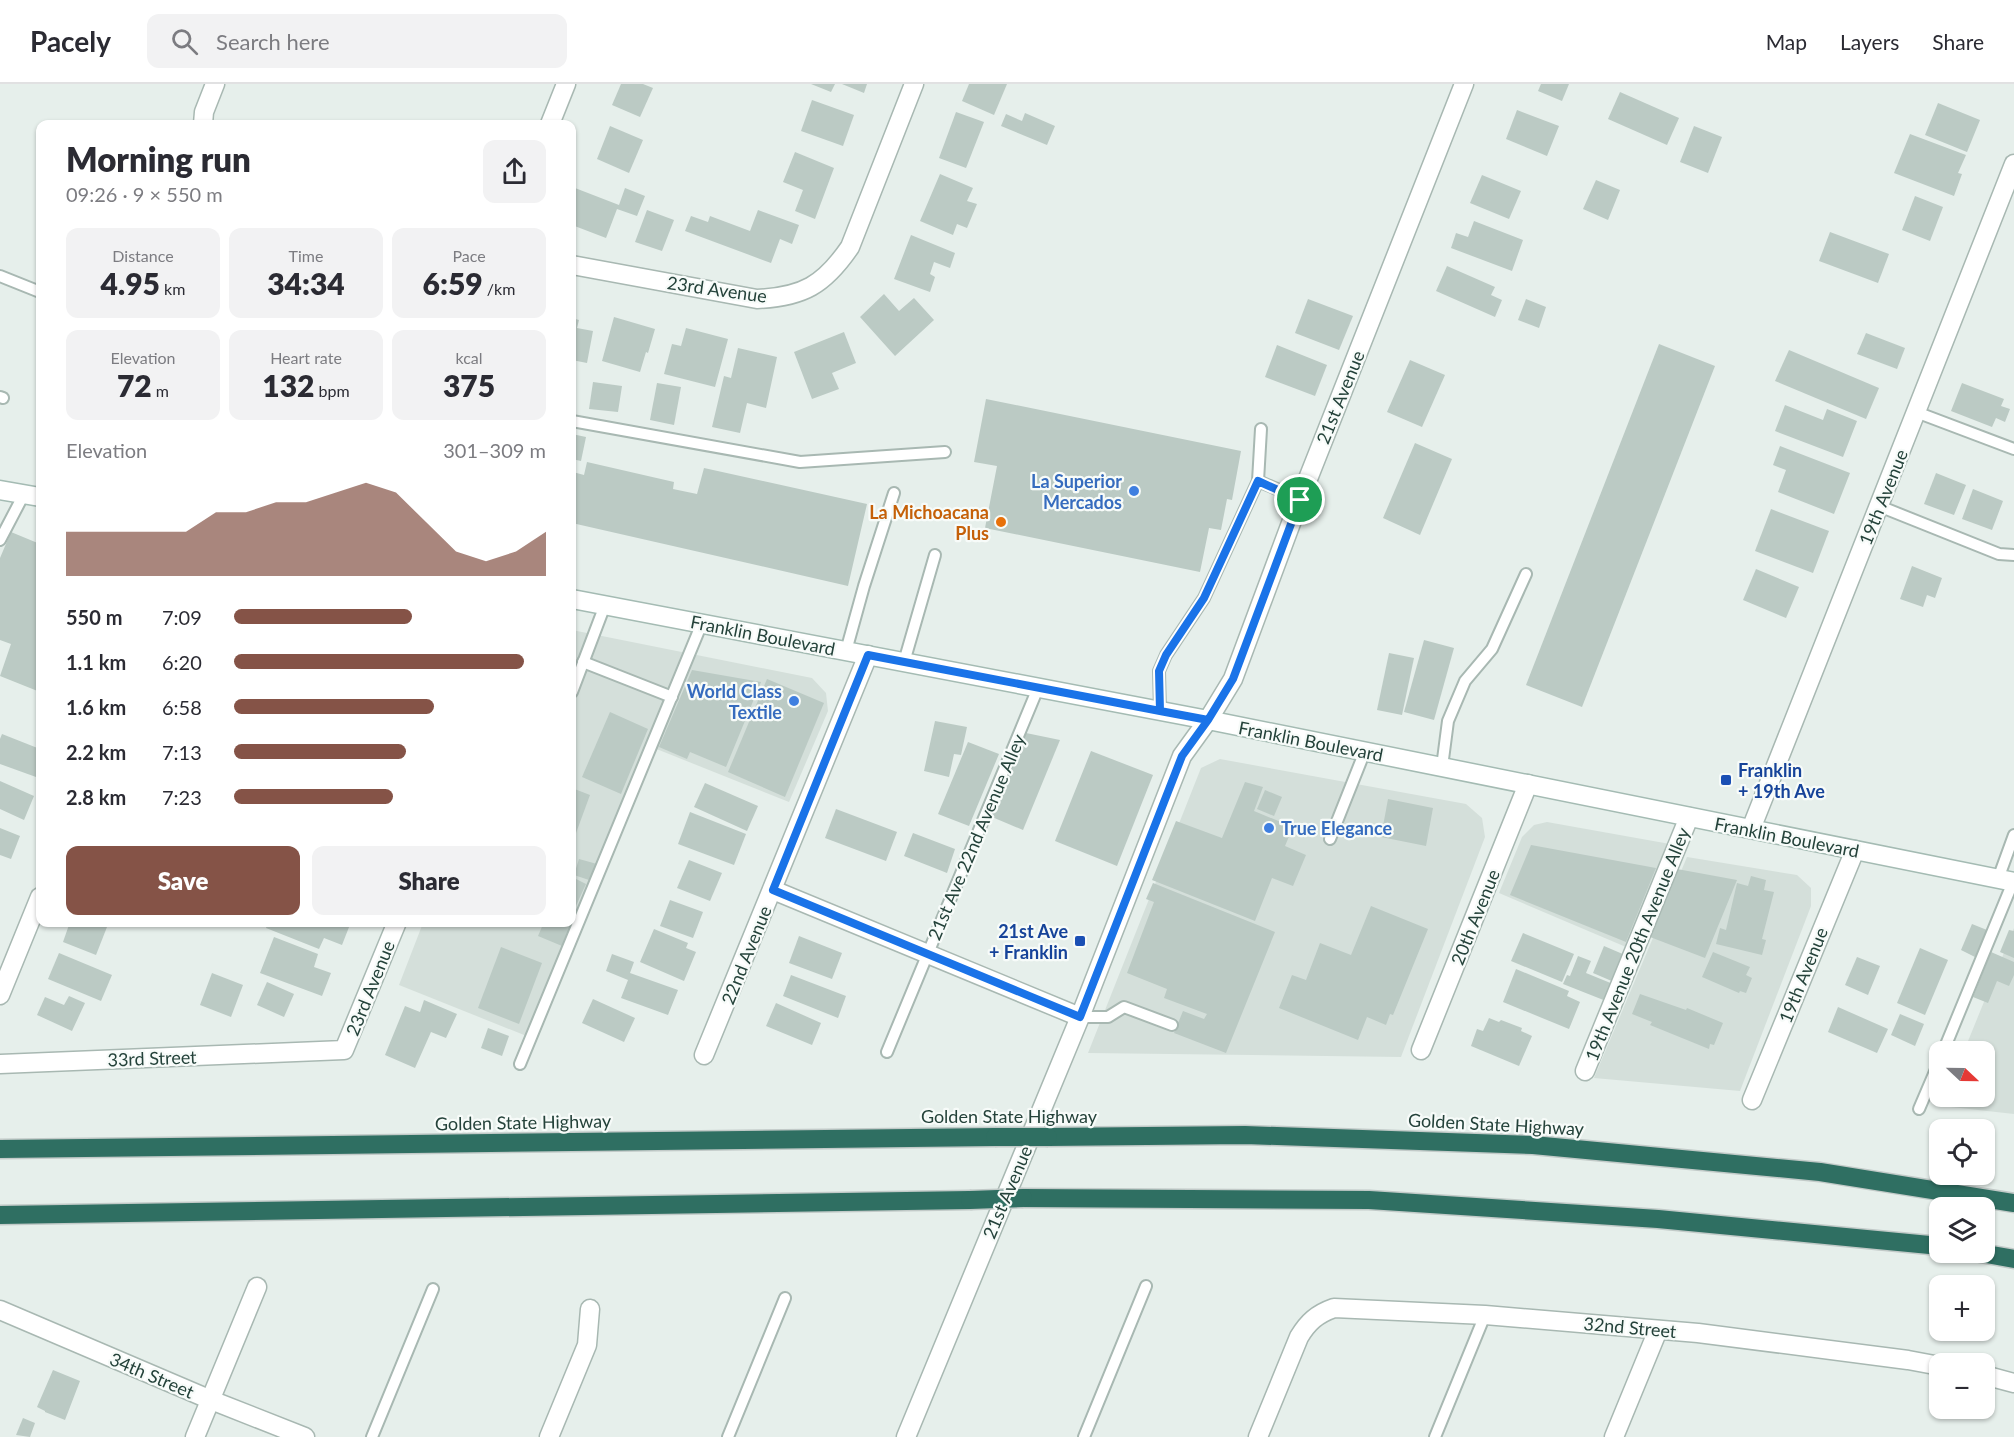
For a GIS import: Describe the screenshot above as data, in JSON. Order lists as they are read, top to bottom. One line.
{"streets":{"highway":["Golden State Highway"],"street":["23rd Avenue","21st Avenue","19th Avenue","Franklin Boulevard","20th Avenue","19th Avenue 20th Avenue Alley","22nd Avenue","33rd Street","32nd Street","34th Street"],"lane":["21st Ave 22nd Avenue Alley"]},"crossings":[["23rd Avenue","33rd Street"],["21st Avenue","Franklin Boulevard"],["19th Avenue","Franklin Boulevard"],["Franklin Boulevard","21st Ave 22nd Avenue Alley"],["Franklin Boulevard","20th Avenue"],["Franklin Boulevard","19th Avenue 20th Avenue Alley"],["Franklin Boulevard","22nd Avenue"]],"places":{"other":["La Superior Mercados","La Michoacana Plus","World Class Textile","True Elegance"],"transit":["Franklin + 19th Ave","21st Ave + Franklin"]},"north":"right","page":{"header":"Pacely","search":"Search here","nav":["Map","Layers","Share"],"heading":["Morning run","09:26 · 9 × 550 m"],"stats":[["Distance","4.95 km"],["Time","34:34"],["Pace","6:59 /km"],["Elevation","72 m"],["Heart rate","132 bpm"],["kcal","375"]],"chart":["Elevation","301–309 m"],"list":[{"name":"550 m","note":"7:09"},{"name":"1.1 km","note":"6:20"},{"name":"1.6 km","note":"6:58"},{"name":"2.2 km","note":"7:13"},{"name":"2.8 km","note":"7:23"}],"buttons":["Save","Share"],"map_buttons":["+","−"]}}
